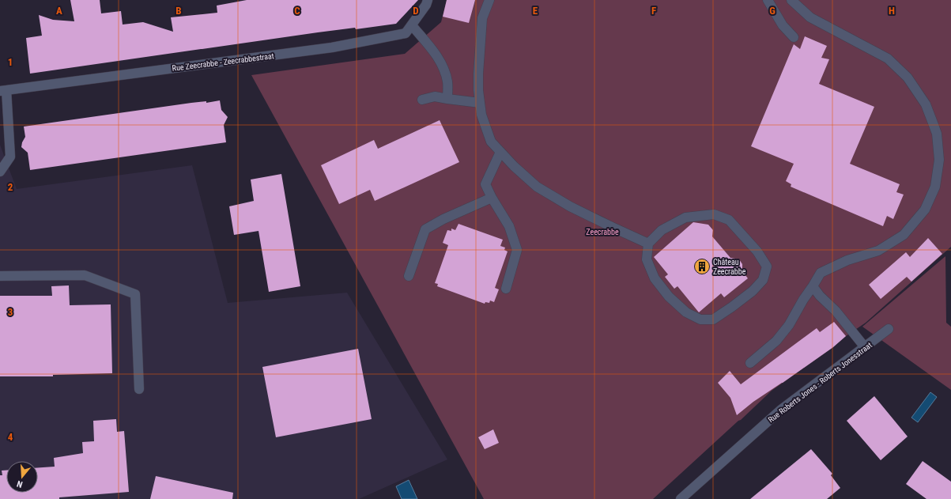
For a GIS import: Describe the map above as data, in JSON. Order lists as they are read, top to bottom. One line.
{"streets":{"street":["Rue Zeecrabbe - Zeecrabbestraat","Rue Roberts Jones - Roberts Jonesstraat"]},"parks":["Zeecrabbe"],"places":{"building":["Château Zeecrabbe"]},"north":"bottom","grid":{"columns":["A","B","C","D","E","F","G","H"],"rows":["1","2","3","4"]}}
